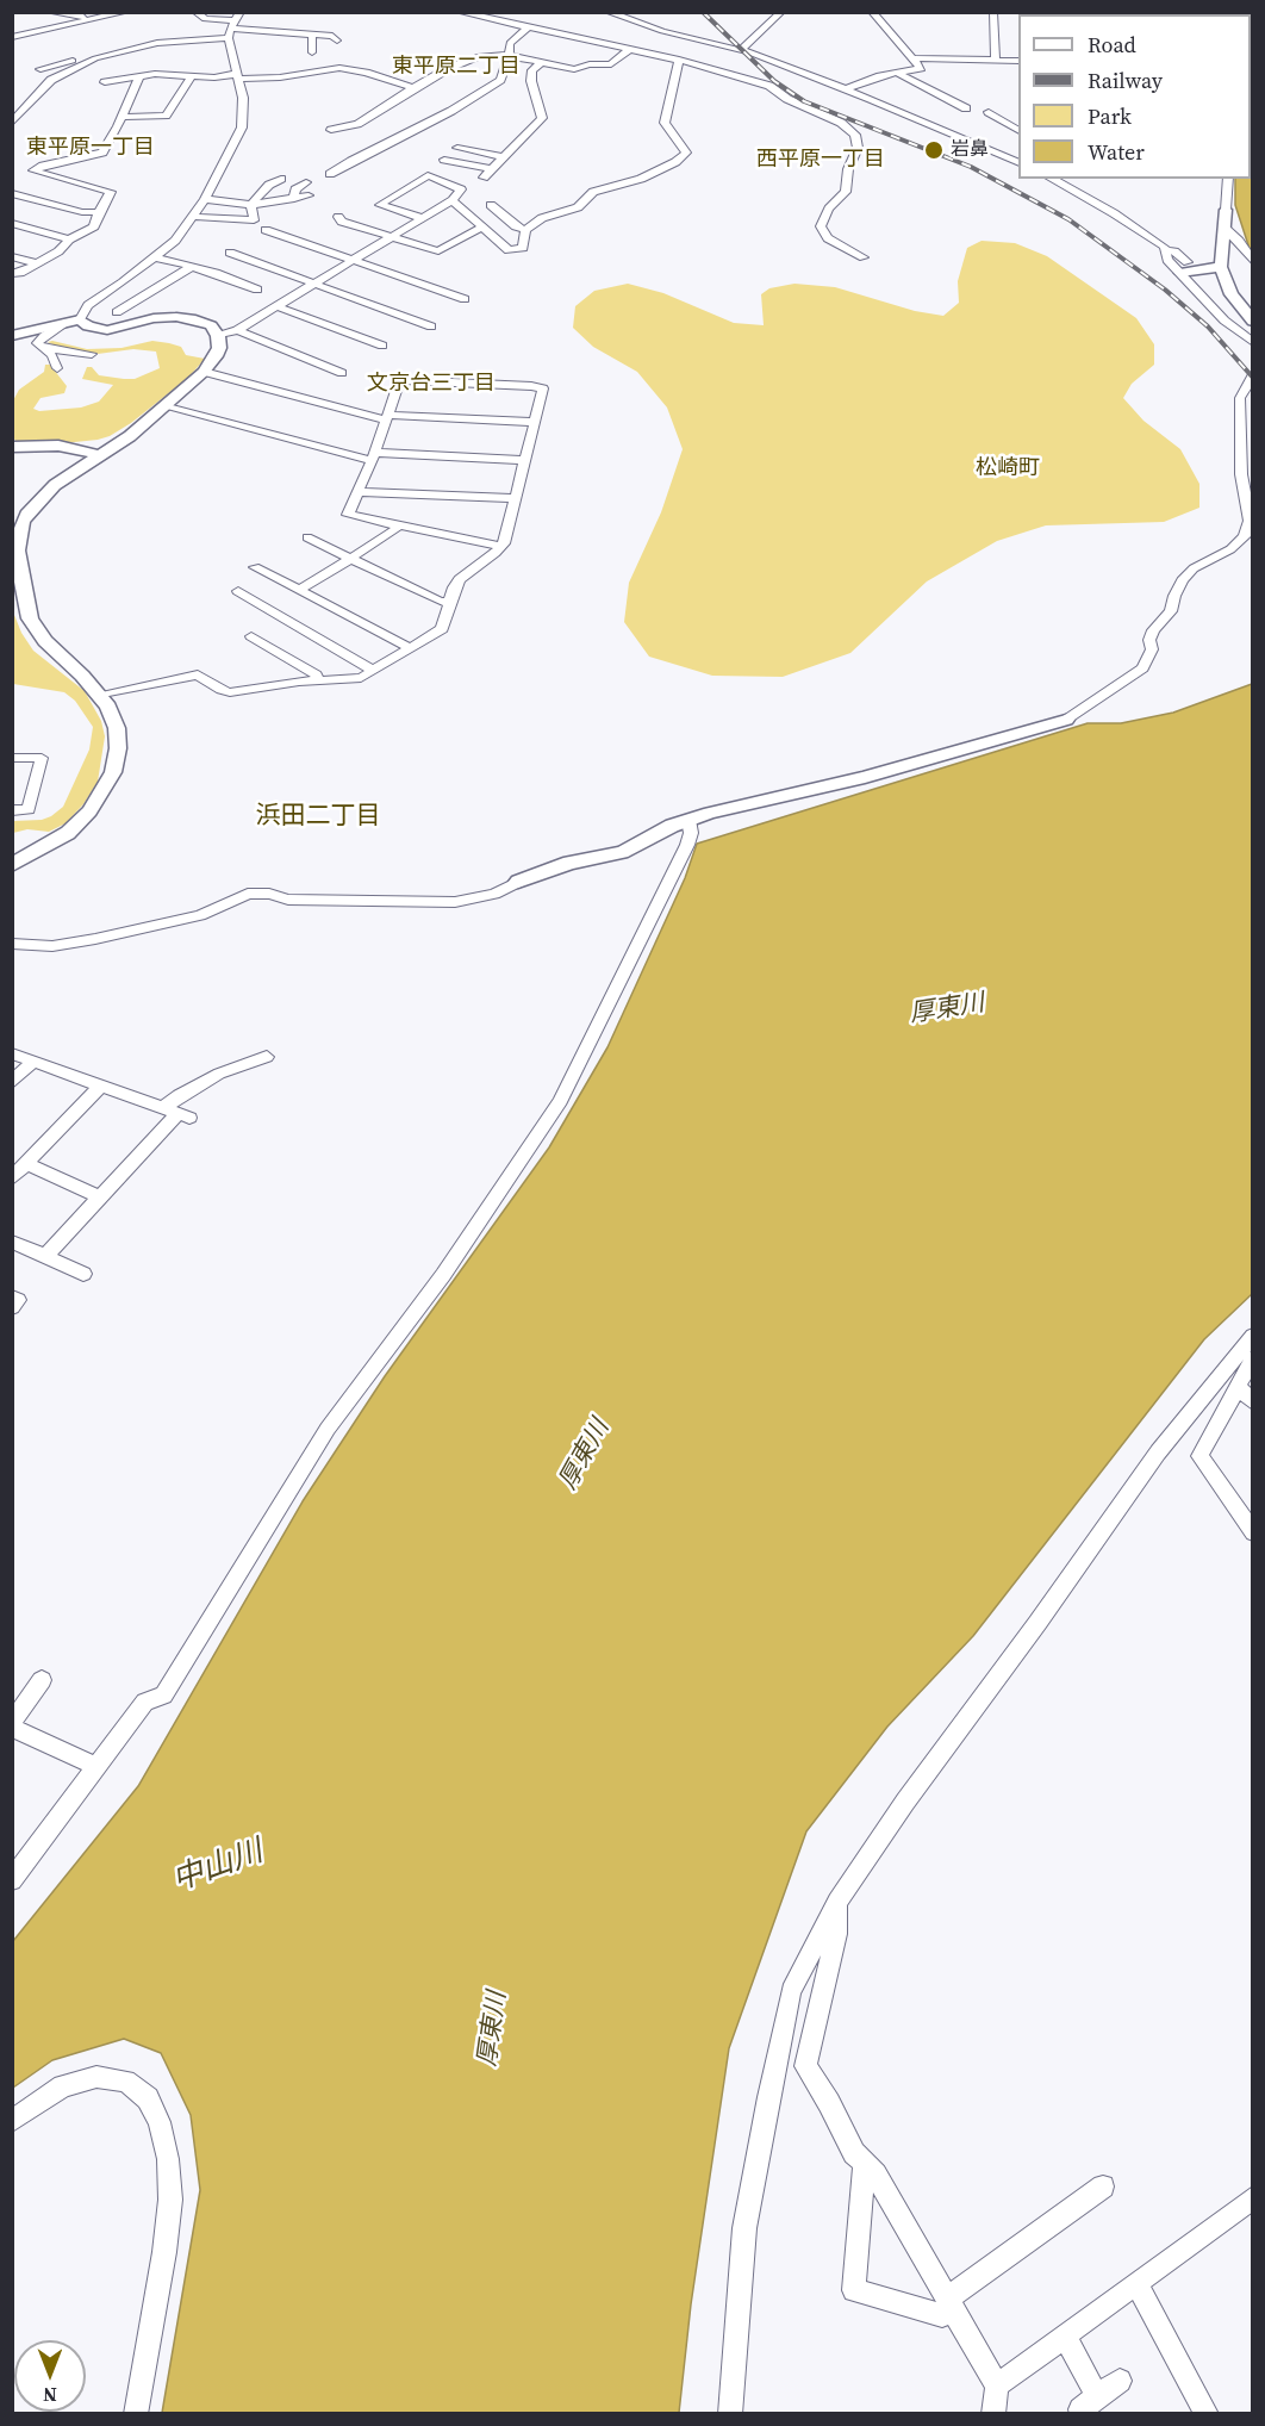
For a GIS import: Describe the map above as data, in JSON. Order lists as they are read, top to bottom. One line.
{"districts":["東平原二丁目","東平原一丁目","西平原一丁目","文京台三丁目","松崎町","浜田二丁目"],"water":["厚東川","中山川"],"places":["岩鼻"],"legend":["Road","Railway","Park","Water"],"north":"bottom"}
